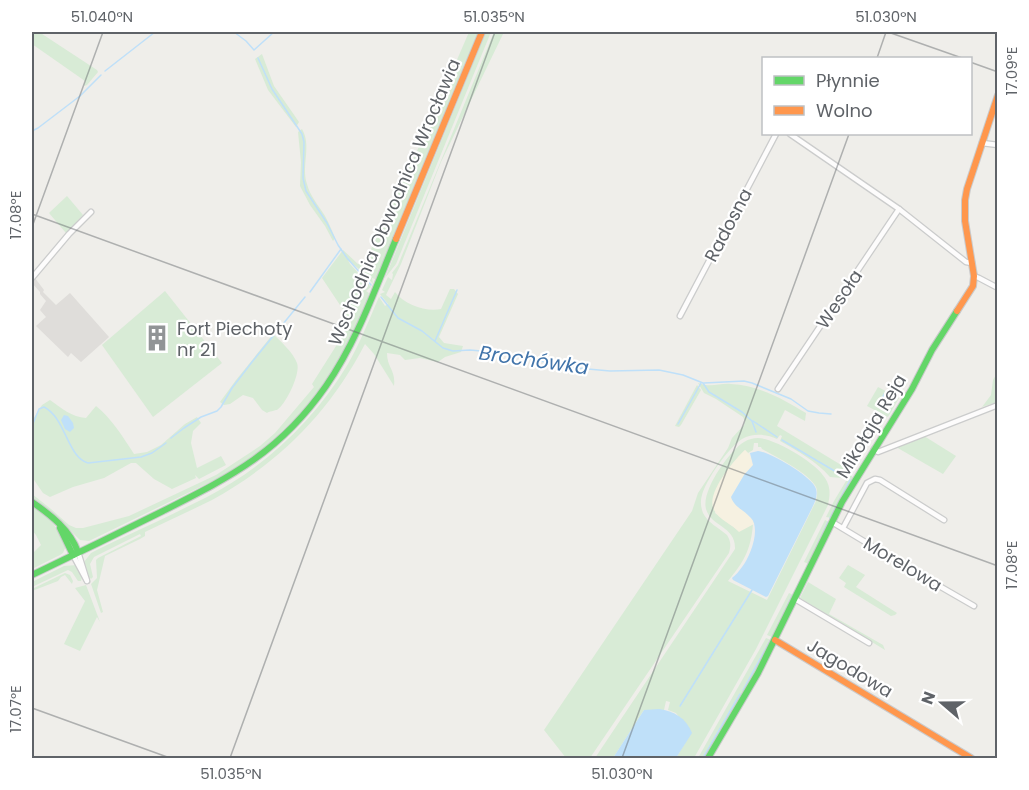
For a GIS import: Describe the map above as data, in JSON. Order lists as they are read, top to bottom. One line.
{"streets":{"street":["Wschodnia Obwodnica Wrocławia","Radosna","Wesoła","Mikołaja Reja","Morelowa","Jagodowa"]},"crossings":[["Mikołaja Reja","Morelowa"],["Mikołaja Reja","Jagodowa"]],"water":["Brochówka"],"places":{"building":["Fort Piechoty nr 21"]},"legend":["Płynnie","Wolno"],"north":"left","coordinates":["51.040°N","51.035°N","51.030°N","17.09°E","17.08°E","17.07°E"]}
